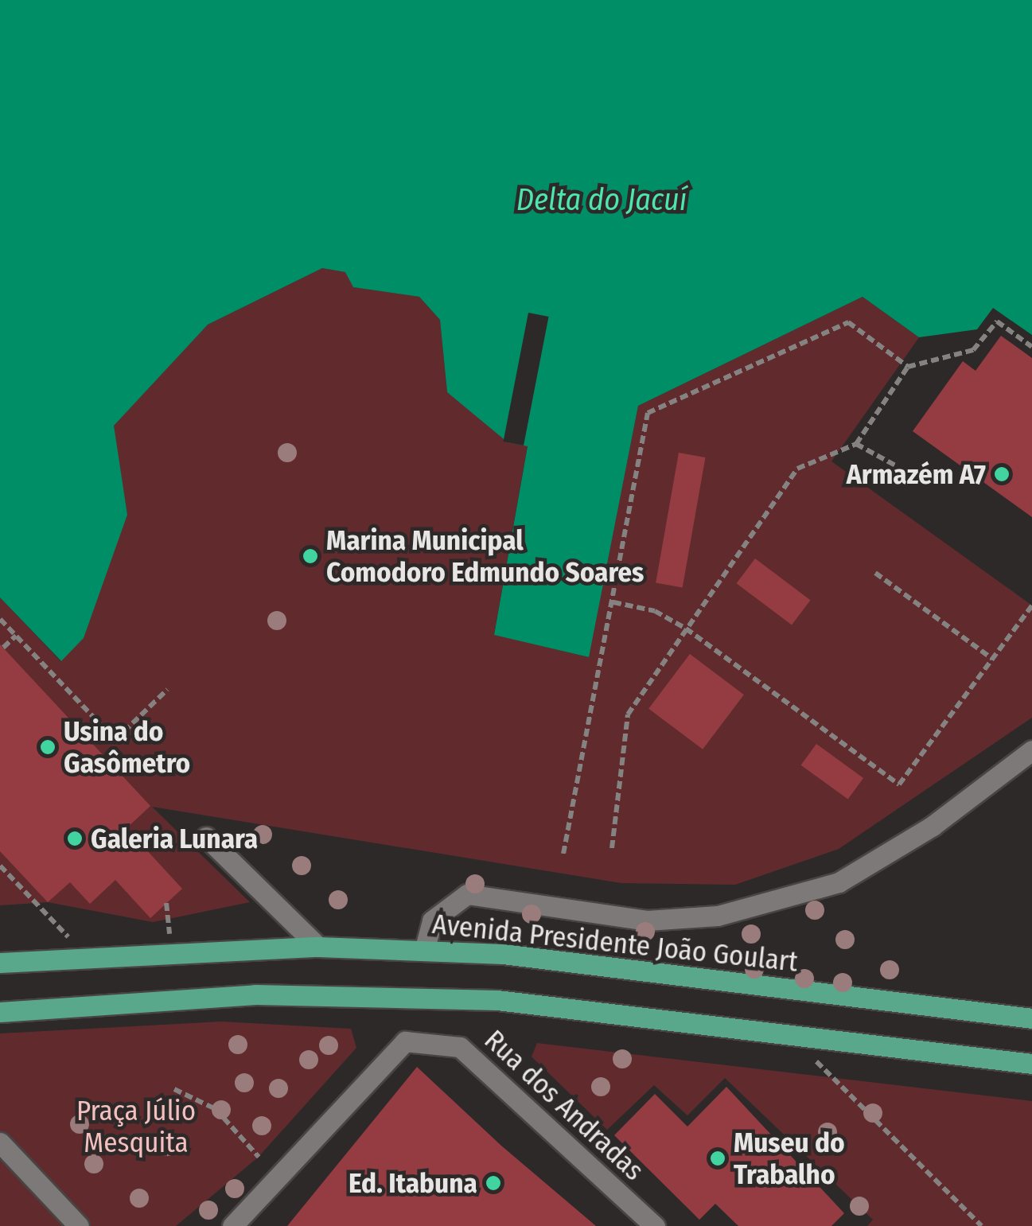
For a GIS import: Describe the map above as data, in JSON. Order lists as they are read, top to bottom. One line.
{"streets":{"main road":["Avenida Presidente João Goulart"],"street":["Rua dos Andradas"]},"water":["Delta do Jacuí"],"parks":["Praça Júlio Mesquita"],"places":["Armazém A7","Marina Municipal Comodoro Edmundo Soares","Usina do Gasômetro","Galeria Lunara","Museu do Trabalho","Ed. Itabuna"]}
